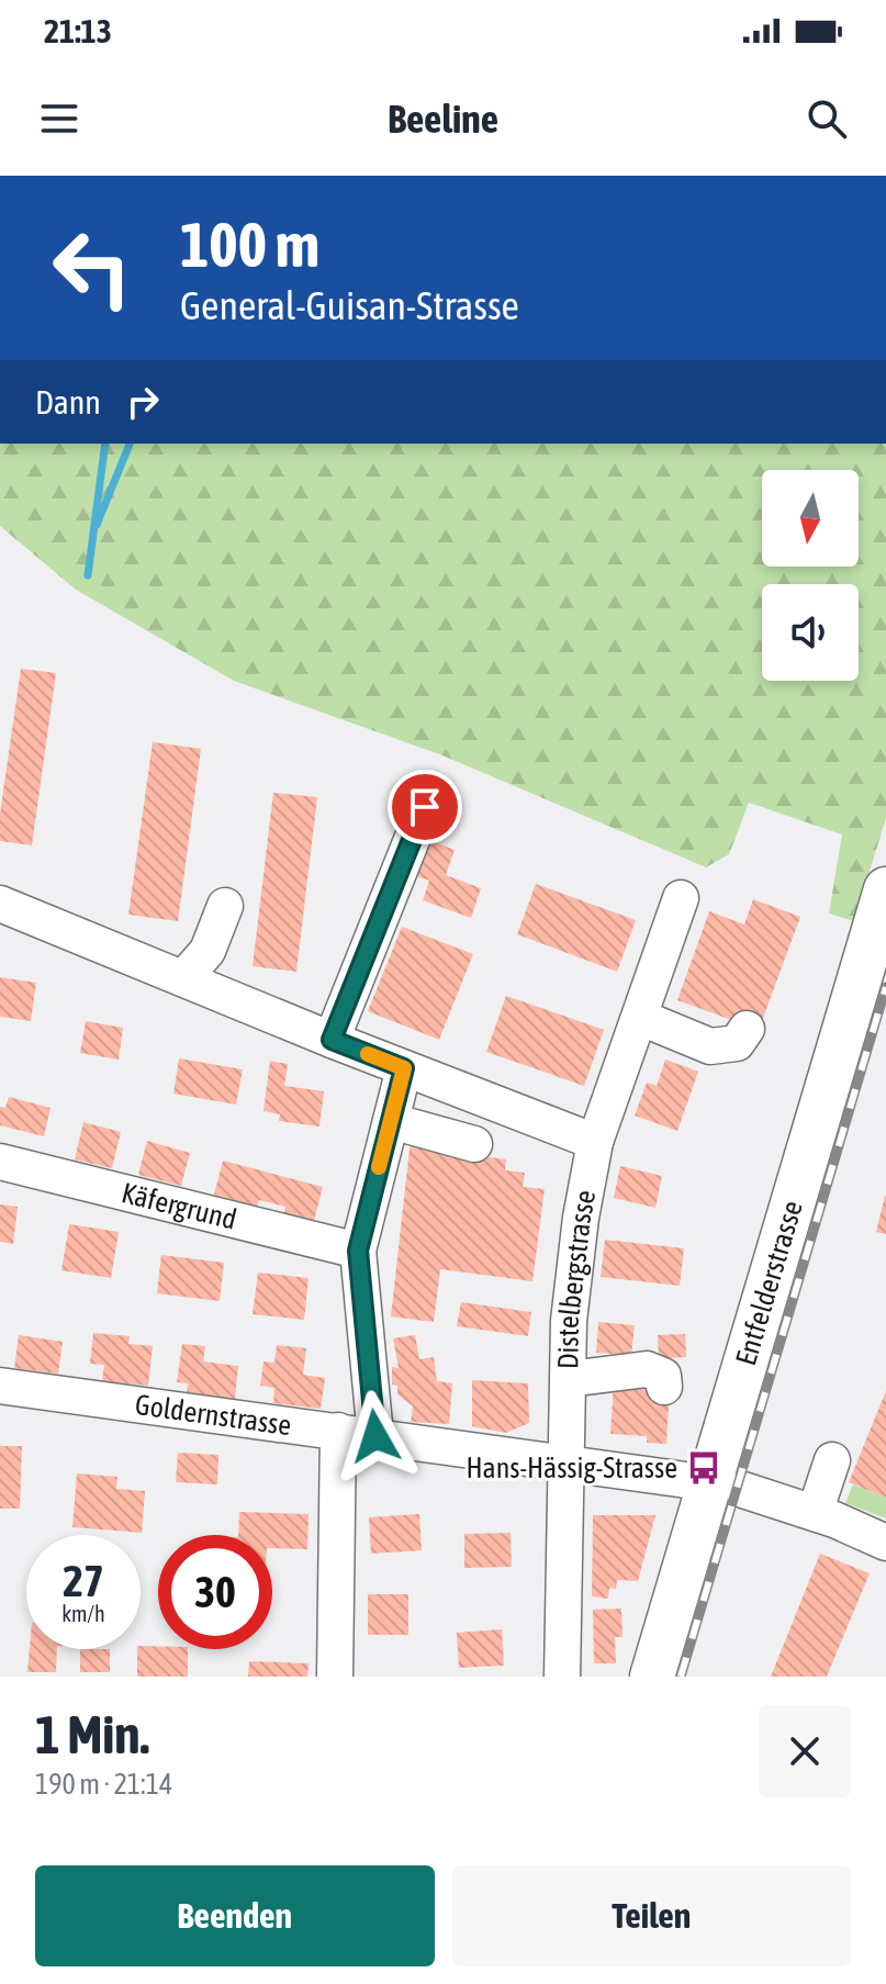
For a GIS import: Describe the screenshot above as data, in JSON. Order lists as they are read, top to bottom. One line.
{"streets":{"main road":["Entfelderstrasse"],"street":["Käfergrund","Distelbergstrasse","Goldernstrasse"]},"crossings":[["Distelbergstrasse","Goldernstrasse"]],"places":{"bus stop":["Hans-Hässig-Strasse"]},"north":"bottom","page":{"status":"21:13","header":"Beeline","turn":["100 m","General-Guisan-Strasse"],"then":"Dann","speed":"27 km/h","limit":"30","heading":["1 Min.","190 m · 21:14"],"buttons":["Beenden","Teilen"]}}
